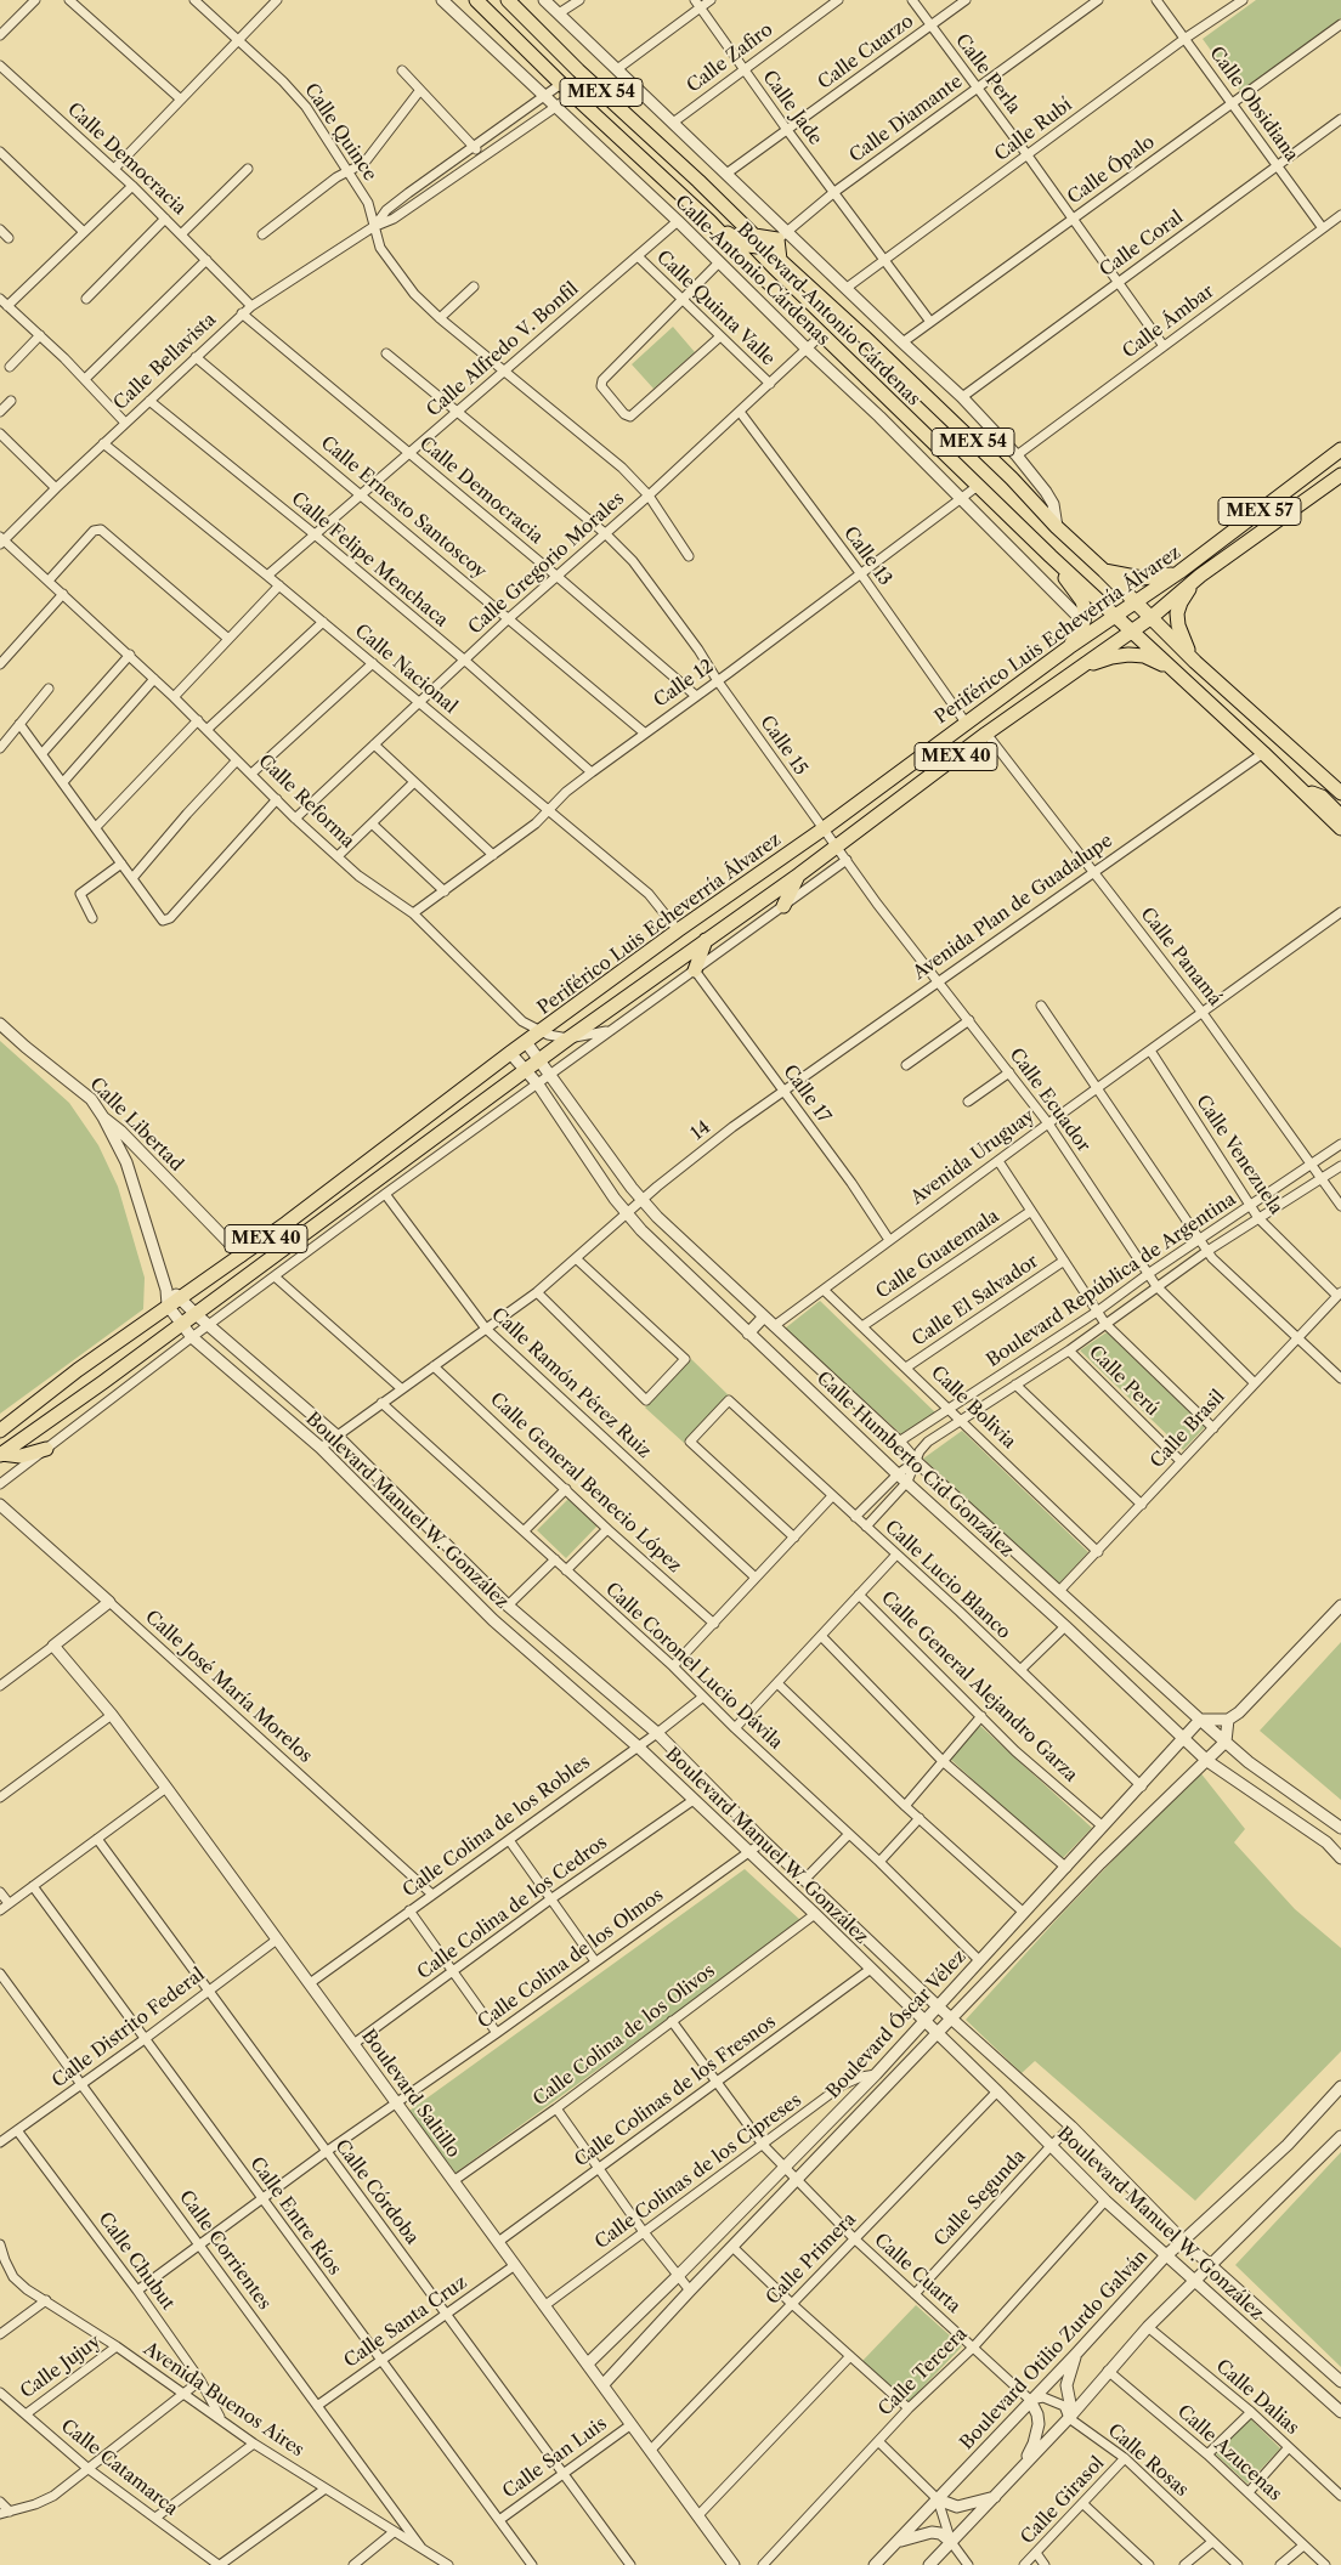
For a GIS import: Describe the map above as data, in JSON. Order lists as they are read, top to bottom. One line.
{"streets":{"main road":["MEX 54","Boulevard Antonio Cárdenas","MEX 57","Periférico Luis Echeverría Álvarez","MEX 40"],"street":["Calle Cuarzo","Calle Zafiro","Calle Perla","Calle Obsidiana","Calle Jade","Calle Diamante","Calle Rubí","Calle Quince","Calle Democracia","Calle Ópalo","Calle Coral","Calle Antonio Cárdenas","Calle Quinta Valle","Calle Ámbar","Calle Alfredo V. Bonfil","Calle Bellavista","Calle Ernesto Santoscoy","Calle 13","Calle Felipe Menchaca","Calle Gregorio Morales","Calle Nacional","Calle 12","Calle 15","Calle Reforma","Avenida Plan de Guadalupe","Calle Panamá","Calle 17","Calle Ecuador","Calle Libertad","14","Calle Venezuela","Avenida Uruguay","Calle Guatemala","Boulevard República de Argentina","Calle El Salvador","Calle Perú","Calle Ramón Pérez Ruiz","Calle Bolivia","Calle Brasil","Calle Humberto Cid González","Calle General Benecio López","Boulevard Manuel W. González","Calle Lucio Blanco","Calle Coronel Lucio Dávila","Calle José María Morelos","Calle General Alejandro Garza","Calle Colina de los Robles","Calle Colina de los Cedros","Calle Colina de los Olmos","Boulevard Óscar Vélez","Calle Distrito Federal","Calle Colina de los Olivos","Calle Colinas de los Fresnos","Boulevard Saltillo","Calle Colinas de los Cipreses","Calle Córdoba","Calle Segunda","Calle Entre Ríos","Calle Corrientes","Calle Primera","Calle Chubut","Calle Cuarta","Calle Santa Cruz","Boulevard Otilio Zurdo Galván","Calle Jujuy","Calle Tercera","Calle Dalias","Avenida Buenos Aires","Calle Azucenas","Calle San Luis","Calle Rosas","Calle Catamarca","Calle Girasol"]},"crossings":[["Calle Cuarzo","Calle Perla"],["Calle Cuarzo","Calle Jade"],["Calle Zafiro","Calle Jade"],["Calle Perla","Calle Diamante"],["Calle Perla","Calle Rubí"],["Calle Perla","Calle Ópalo"],["Calle Perla","Calle Coral"],["Calle Perla","Calle Ámbar"],["Calle Obsidiana","Calle Rubí"],["Calle Obsidiana","Calle Ópalo"],["Calle Obsidiana","Calle Coral"],["Calle Obsidiana","Calle Ámbar"],["Calle Jade","Calle Diamante"],["Calle Jade","Calle Rubí"],["Calle Jade","Calle Ópalo"],["Calle Diamante","Boulevard Antonio Cárdenas"],["Calle Quince","Calle Alfredo V. Bonfil"],["Calle Quince","Calle Bellavista"],["Calle Quince","Calle Gregorio Morales"],["Calle Democracia","Calle Alfredo V. Bonfil"],["Calle Democracia","Calle Bellavista"],["Calle Democracia","Calle Gregorio Morales"],["Calle Democracia","Calle 12"],["Calle Antonio Cárdenas","Calle Alfredo V. Bonfil"],["Calle Antonio Cárdenas","Calle Bellavista"],["Calle Antonio Cárdenas","Calle Gregorio Morales"],["Calle Antonio Cárdenas","Calle 12"],["Calle Quinta Valle","Calle Alfredo V. Bonfil"],["Calle Quinta Valle","Calle Gregorio Morales"],["Boulevard Antonio Cárdenas","Calle Bellavista"],["Boulevard Antonio Cárdenas","Calle Gregorio Morales"],["Boulevard Antonio Cárdenas","Periférico Luis Echeverría Álvarez"],["Boulevard Antonio Cárdenas","Calle 12"],["Boulevard Antonio Cárdenas","Avenida Plan de Guadalupe"],["Calle Alfredo V. Bonfil","Calle Ernesto Santoscoy"],["Calle Alfredo V. Bonfil","Calle Felipe Menchaca"],["Calle Alfredo V. Bonfil","Calle Nacional"],["Calle Alfredo V. Bonfil","Calle 15"],["Calle Bellavista","Calle Ernesto Santoscoy"],["Calle Bellavista","Calle Felipe Menchaca"],["Calle Bellavista","Calle Nacional"],["Calle Bellavista","Calle Reforma"],["Calle Ernesto Santoscoy","Calle Gregorio Morales"],["Calle Ernesto Santoscoy","Calle 12"],["Calle 13","Calle Gregorio Morales"],["Calle 13","Periférico Luis Echeverría Álvarez"],["Calle 13","Calle 12"],["Calle Felipe Menchaca","Calle Gregorio Morales"],["Calle Felipe Menchaca","Calle 12"],["Calle Gregorio Morales","Calle Nacional"],["Calle Gregorio Morales","Calle 15"],["Calle Gregorio Morales","Calle Reforma"],["Periférico Luis Echeverría Álvarez","Calle Nacional"],["Periférico Luis Echeverría Álvarez","Calle 15"],["Periférico Luis Echeverría Álvarez","Calle Reforma"],["Periférico Luis Echeverría Álvarez","Calle Panamá"],["Periférico Luis Echeverría Álvarez","Calle Ecuador"],["Periférico Luis Echeverría Álvarez","Calle Libertad"],["Periférico Luis Echeverría Álvarez","Calle Humberto Cid González"],["Periférico Luis Echeverría Álvarez","Boulevard Manuel W. González"],["Calle Nacional","Calle 12"],["Calle 12","Calle 15"],["Calle 12","Calle Reforma"],["Calle 15","Calle Ecuador"],["Avenida Plan de Guadalupe","Calle Panamá"],["Avenida Plan de Guadalupe","Calle 17"],["Avenida Plan de Guadalupe","Calle Ecuador"],["Avenida Plan de Guadalupe","14"],["Calle Panamá","Avenida Uruguay"],["Calle Panamá","Boulevard República de Argentina"],["Calle 17","14"],["Calle 17","Avenida Uruguay"],["Calle Ecuador","Avenida Uruguay"],["Calle Ecuador","Boulevard República de Argentina"],["Calle Ecuador","Calle Brasil"],["14","Calle Ramón Pérez Ruiz"],["14","Calle Humberto Cid González"],["14","Calle General Benecio López"],["14","Boulevard Manuel W. González"],["14","Calle Coronel Lucio Dávila"],["Calle Venezuela","Avenida Uruguay"],["Calle Venezuela","Boulevard República de Argentina"],["Calle Venezuela","Calle Brasil"],["Avenida Uruguay","Calle Bolivia"],["Avenida Uruguay","Calle Humberto Cid González"],["Calle Guatemala","Calle Bolivia"],["Boulevard República de Argentina","Calle Perú"],["Boulevard República de Argentina","Calle Bolivia"],["Boulevard República de Argentina","Calle Humberto Cid González"],["Calle El Salvador","Calle Bolivia"],["Calle Perú","Calle Brasil"],["Calle Bolivia","Calle Brasil"],["Calle Brasil","Calle Humberto Cid González"],["Calle Humberto Cid González","Boulevard Óscar Vélez"],["Boulevard Manuel W. González","Calle Colina de los Robles"],["Boulevard Manuel W. González","Calle Colina de los Cedros"],["Boulevard Manuel W. González","Calle Colina de los Olmos"],["Boulevard Manuel W. González","Boulevard Óscar Vélez"],["Boulevard Manuel W. González","Calle Colina de los Olivos"],["Boulevard Manuel W. González","Calle Colinas de los Fresnos"],["Boulevard Manuel W. González","Calle Segunda"],["Boulevard Manuel W. González","Calle Primera"],["Boulevard Manuel W. González","Boulevard Otilio Zurdo Galván"],["Boulevard Manuel W. González","Calle Tercera"],["Calle Lucio Blanco","Boulevard Óscar Vélez"],["Calle Coronel Lucio Dávila","Calle Colina de los Robles"],["Calle Coronel Lucio Dávila","Boulevard Óscar Vélez"],["Calle José María Morelos","Calle Colina de los Robles"],["Calle General Alejandro Garza","Boulevard Óscar Vélez"],["Calle Colina de los Robles","Boulevard Saltillo"],["Calle Colina de los Cedros","Boulevard Saltillo"],["Calle Colina de los Olmos","Boulevard Saltillo"],["Calle Colina de los Olmos","Calle Córdoba"],["Calle Colina de los Olmos","Calle Entre Ríos"],["Calle Colina de los Olmos","Calle Corrientes"],["Calle Colina de los Olmos","Calle Chubut"],["Boulevard Óscar Vélez","Boulevard Saltillo"],["Boulevard Óscar Vélez","Calle Colinas de los Cipreses"],["Boulevard Óscar Vélez","Calle Cuarta"],["Calle Distrito Federal","Boulevard Saltillo"],["Calle Distrito Federal","Calle Córdoba"],["Calle Distrito Federal","Calle Entre Ríos"],["Calle Distrito Federal","Calle Corrientes"],["Calle Distrito Federal","Calle Chubut"],["Calle Colina de los Olivos","Boulevard Saltillo"],["Calle Colina de los Olivos","Calle Cuarta"],["Calle Colinas de los Fresnos","Boulevard Saltillo"],["Calle Colinas de los Fresnos","Calle Cuarta"],["Boulevard Saltillo","Calle Colinas de los Cipreses"],["Boulevard Saltillo","Calle Primera"],["Boulevard Saltillo","Calle Santa Cruz"],["Boulevard Saltillo","Calle San Luis"],["Calle Colinas de los Cipreses","Calle Cuarta"],["Calle Córdoba","Calle Santa Cruz"],["Calle Córdoba","Calle San Luis"],["Calle Segunda","Calle Cuarta"],["Calle Entre Ríos","Calle Santa Cruz"],["Calle Entre Ríos","Calle San Luis"],["Calle Corrientes","Calle Santa Cruz"],["Calle Corrientes","Avenida Buenos Aires"],["Calle Primera","Calle Cuarta"],["Calle Chubut","Avenida Buenos Aires"],["Calle Cuarta","Boulevard Otilio Zurdo Galván"],["Calle Cuarta","Calle Tercera"],["Calle Cuarta","Calle Rosas"],["Boulevard Otilio Zurdo Galván","Calle Rosas"],["Calle Jujuy","Avenida Buenos Aires"],["Calle Jujuy","Calle Catamarca"],["Calle Rosas","Calle Girasol"]]}
